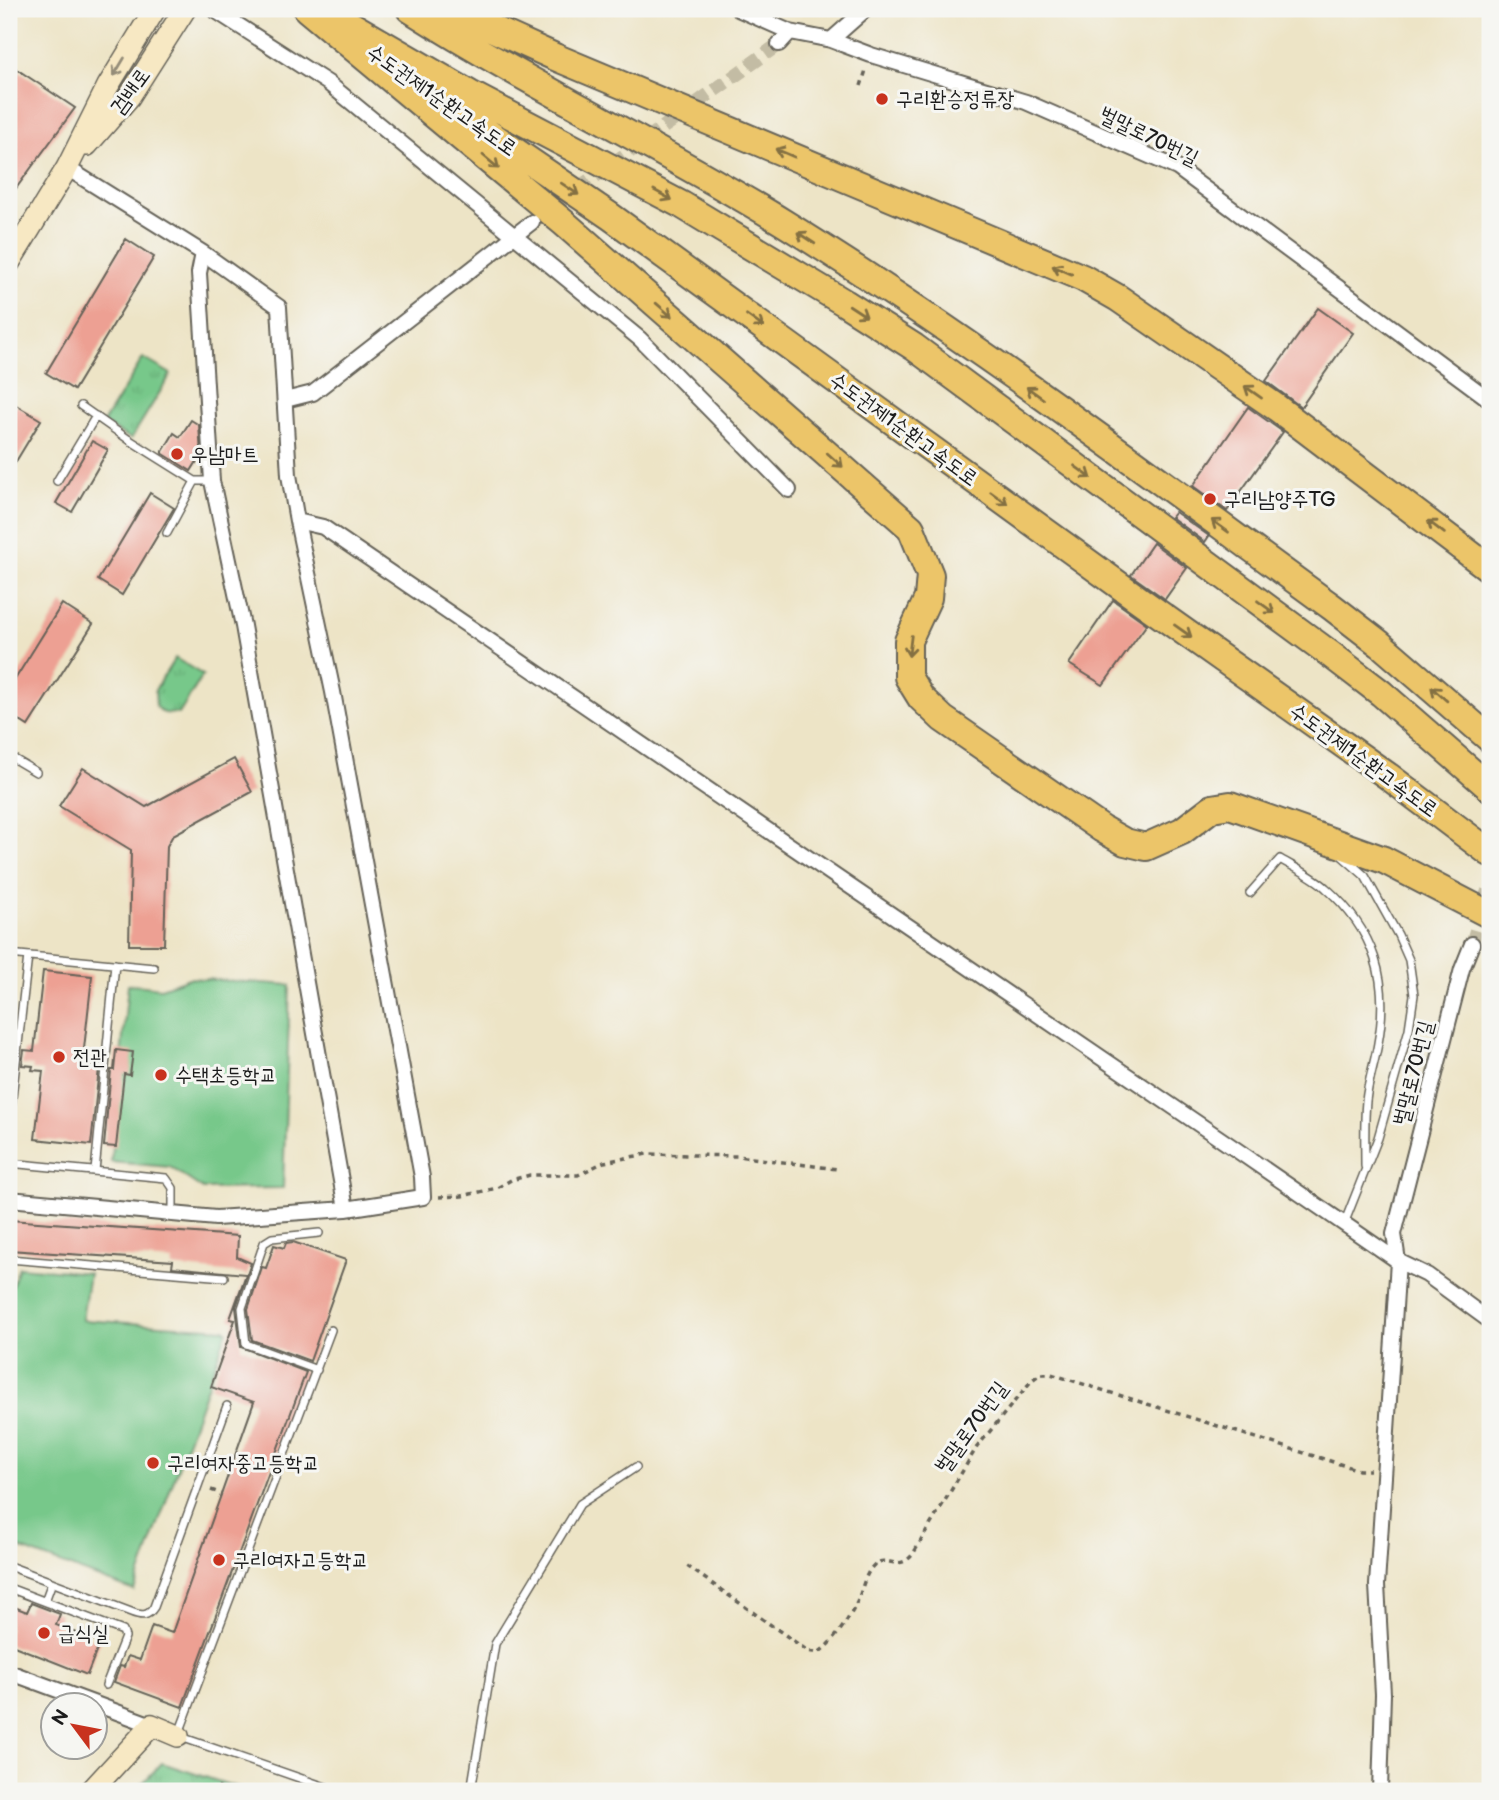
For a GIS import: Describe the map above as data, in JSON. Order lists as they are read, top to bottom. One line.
{"streets":{"highway":["수도권제1순환고속도로"],"street":["검배로","벌말로70번길"]},"places":["구리환승정류장","우남마트","구리남양주TG","전관","수택초등학교","구리여자중고등학교","구리여자고등학교","급식실"],"north":"top left"}
